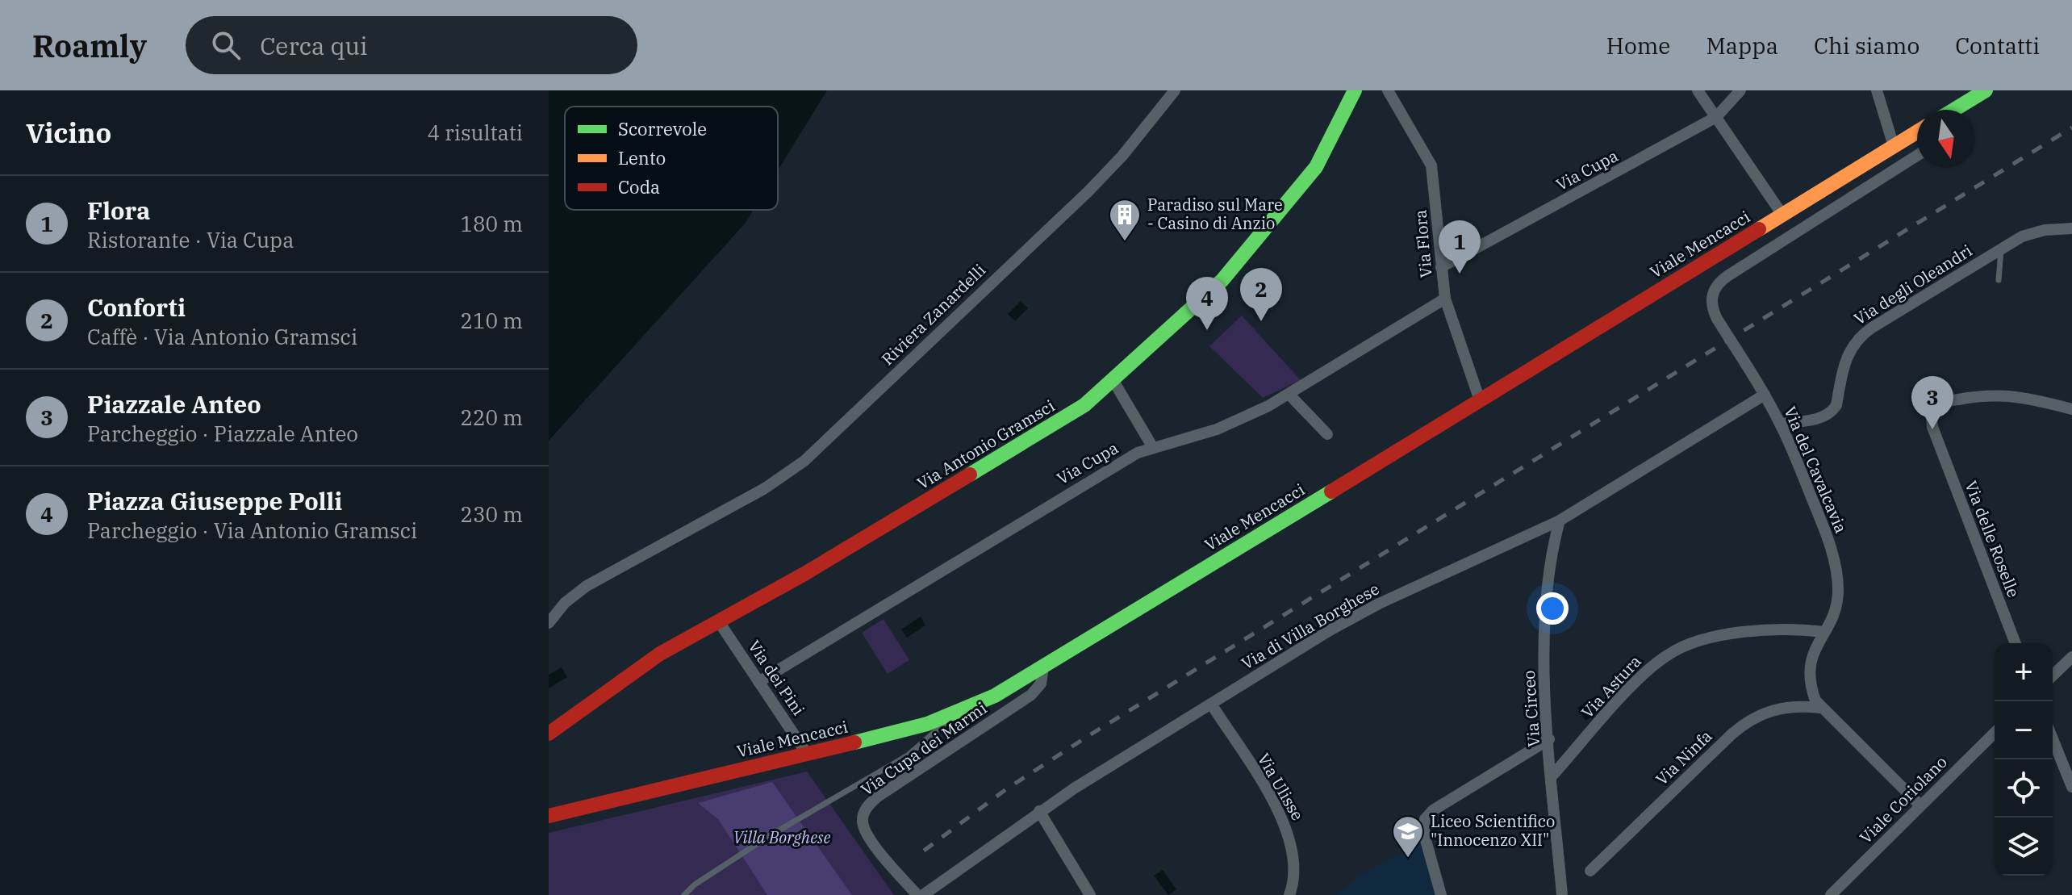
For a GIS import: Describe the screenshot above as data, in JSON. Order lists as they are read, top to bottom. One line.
{"streets":{"main road":["Viale Mencacci","Via Antonio Gramsci"],"street":["Via Cupa","Via Flora","Via degli Oleandri","Riviera Zanardelli","Via del Cavalcavia","Via delle Roselle","Via di Villa Borghese","Via dei Pini","Via Astura","Via Circeo","Via Cupa dei Marmi","Via Ninfa","Via Ulisse","Viale Coriolano"]},"crossings":[["Via Cupa","Via Flora"],["Via Cupa","Via dei Pini"],["Via Flora","Viale Mencacci"],["Viale Mencacci","Via dei Pini"],["Viale Mencacci","Via Cupa dei Marmi"],["Via degli Oleandri","Via del Cavalcavia"],["Via Antonio Gramsci","Via dei Pini"],["Via del Cavalcavia","Via di Villa Borghese"],["Via del Cavalcavia","Via Astura"],["Via del Cavalcavia","Via Ninfa"],["Via del Cavalcavia","Viale Coriolano"],["Via di Villa Borghese","Via Circeo"],["Via di Villa Borghese","Via Ulisse"],["Via Astura","Via Circeo"]],"parks":["Villa Borghese"],"places":{"building":["Paradiso sul Mare - Casino di Anzio"],"school or university":["Liceo Scientifico \"Innocenzo XII\""]},"legend":["Scorrevole","Lento","Coda"],"north":"bottom","page":{"header":"Roamly","search":"Cerca qui","nav":["Home","Mappa","Chi siamo","Contatti"],"heading":["Vicino","4 risultati"],"list":[{"mark":"1","name":"Flora","note":"Ristorante · Via Cupa","value":"180 m"},{"mark":"2","name":"Conforti","note":"Caffè · Via Antonio Gramsci","value":"210 m"},{"mark":"3","name":"Piazzale Anteo","note":"Parcheggio · Piazzale Anteo","value":"220 m"},{"mark":"4","name":"Piazza Giuseppe Polli","note":"Parcheggio · Via Antonio Gramsci","value":"230 m"}],"pins":["1","2","4","3"],"map_buttons":["+","−"]}}
